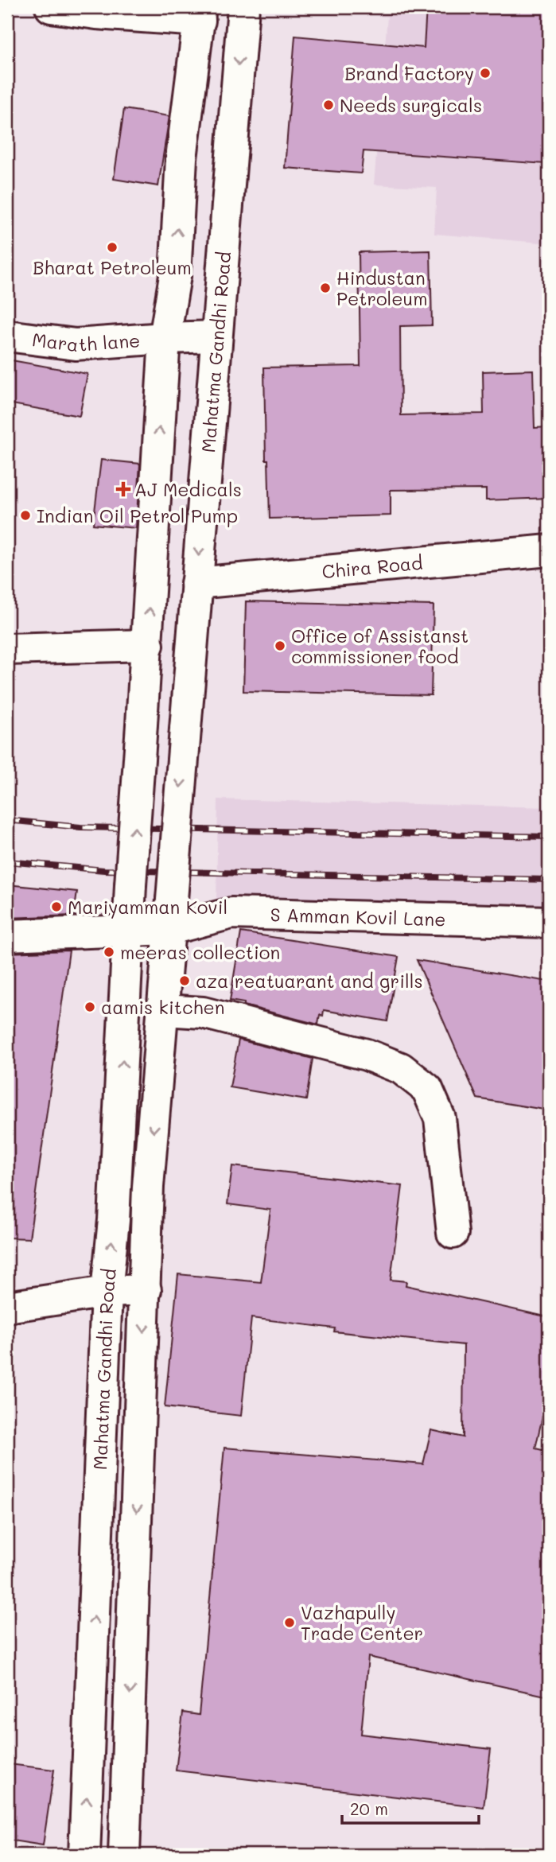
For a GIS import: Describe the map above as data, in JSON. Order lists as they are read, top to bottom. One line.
{"streets":{"main road":["Marath lane","Mahatma Gandhi Road","Chira Road","S Amman Kovil Lane"]},"crossings":[["Marath lane","Mahatma Gandhi Road"],["Mahatma Gandhi Road","Chira Road"],["Mahatma Gandhi Road","S Amman Kovil Lane"]],"places":{"other":["Brand Factory","Needs surgicals","Bharat Petroleum","Hindustan Petroleum","Indian Oil Petrol Pump","Office of Assistanst commissioner food","Mariyamman Kovil","meeras collection","aza reatuarant and grills","aamis kitchen","Vazhapully Trade Center"],"health":["AJ Medicals"]},"scale_bar":"20 m"}
